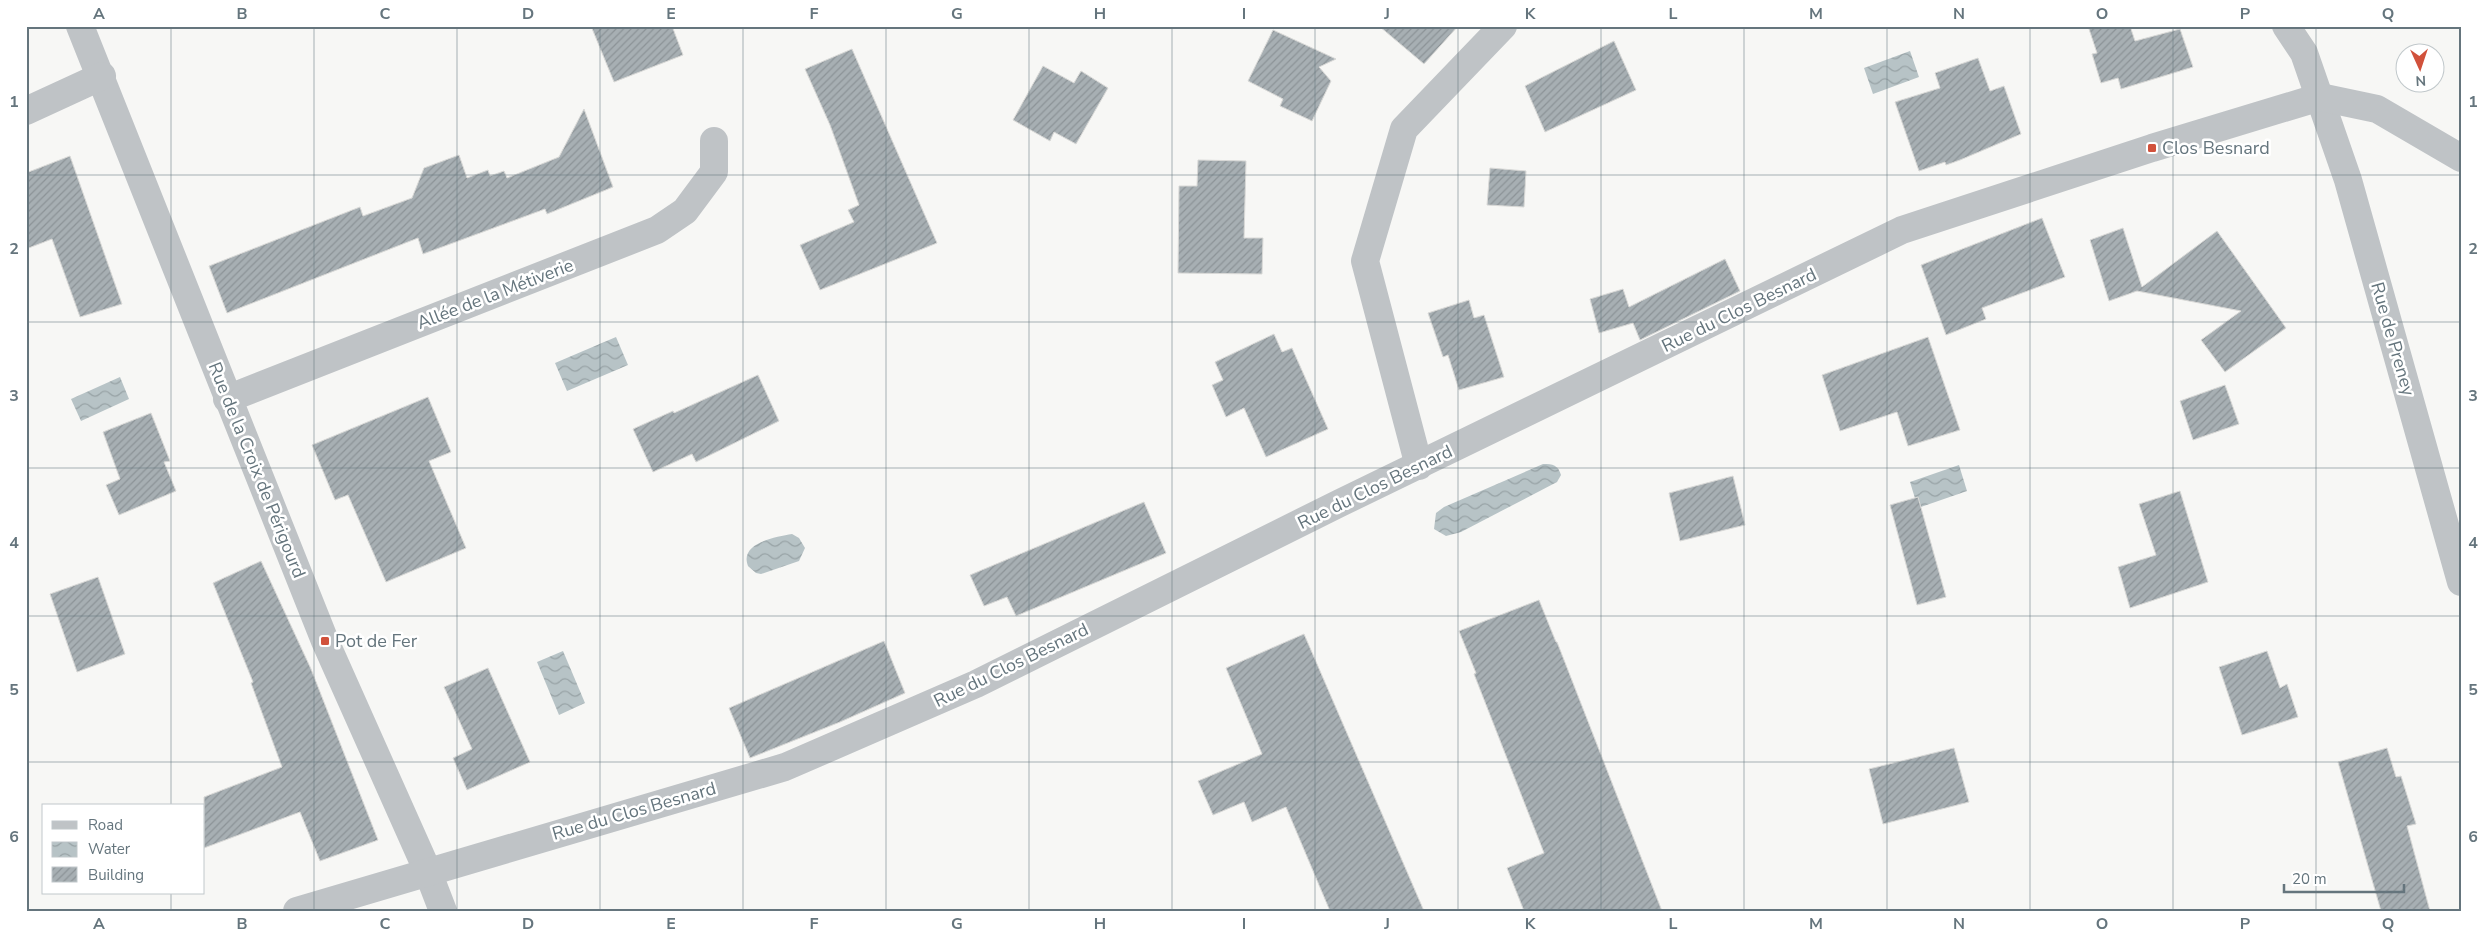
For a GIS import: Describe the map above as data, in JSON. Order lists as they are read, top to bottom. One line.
{"streets":{"street":["Allée de la Métiverie","Rue du Clos Besnard","Rue de Preney","Rue de la Croix de Périgourd"]},"crossings":[["Allée de la Métiverie","Rue de la Croix de Périgourd"],["Rue du Clos Besnard","Rue de Preney"],["Rue du Clos Besnard","Rue de la Croix de Périgourd"]],"places":{"transit":["Clos Besnard","Pot de Fer"]},"legend":["Road","Water","Building"],"scale_bar":"20 m","north":"bottom","grid":{"columns":["A","B","C","D","E","F","G","H","I","J","K","L","M","N","O","P","Q"],"rows":["1","2","3","4","5","6"]}}
